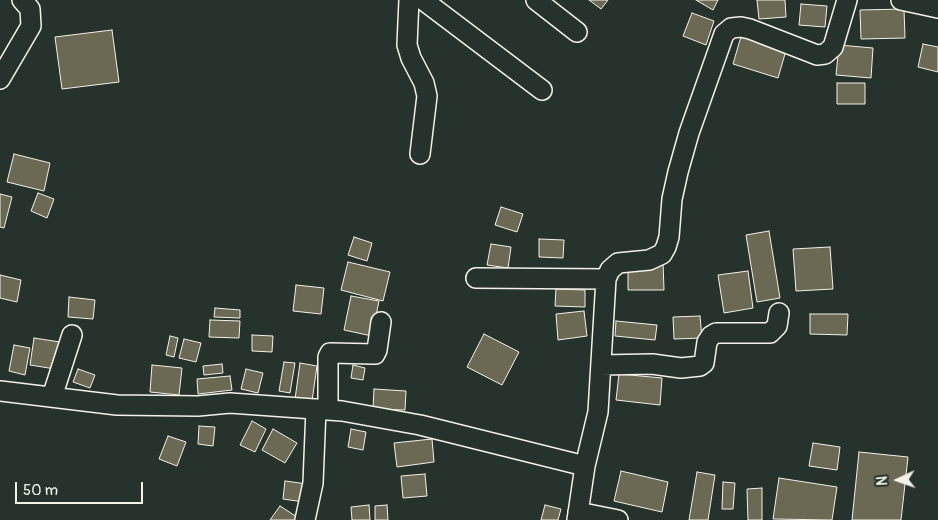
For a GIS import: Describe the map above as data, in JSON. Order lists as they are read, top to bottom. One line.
{"scale_bar":"50 m","north":"left"}
